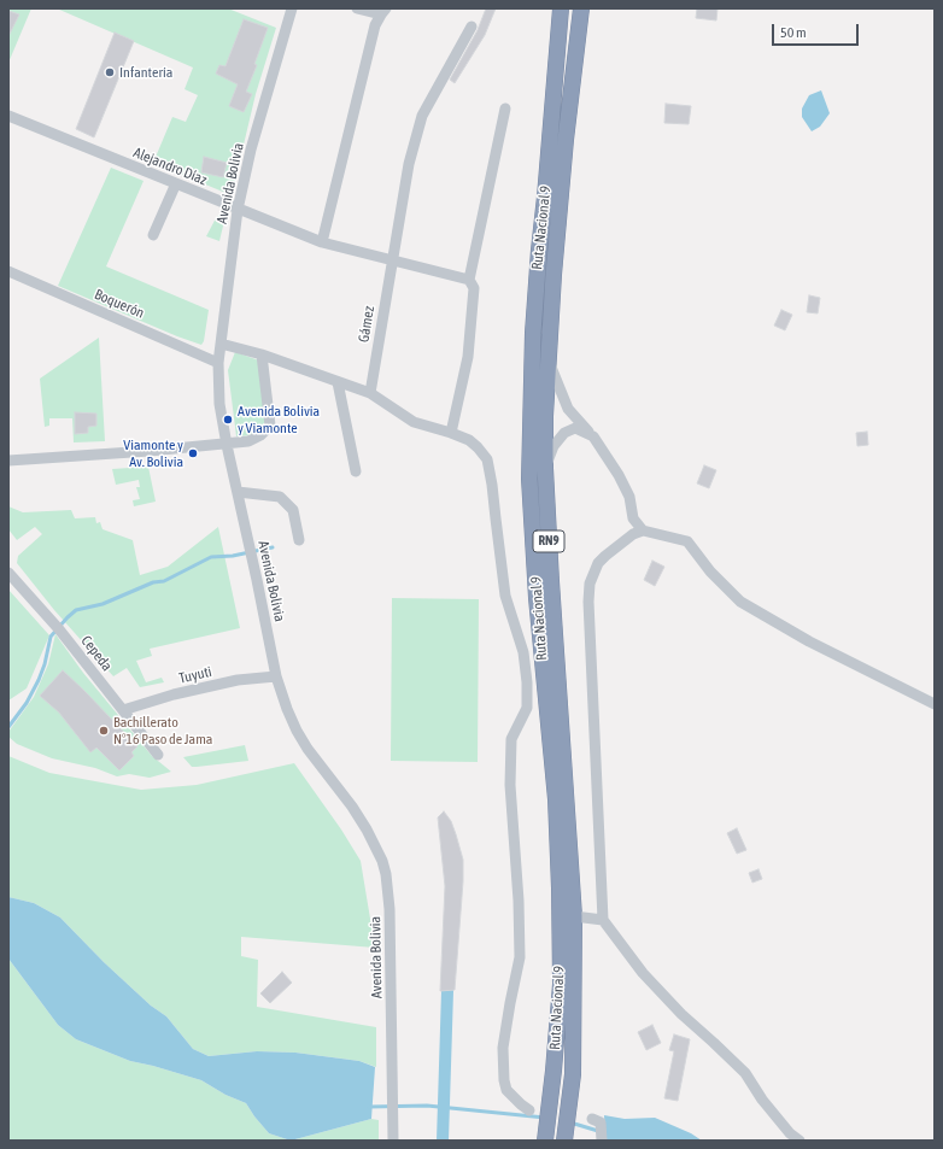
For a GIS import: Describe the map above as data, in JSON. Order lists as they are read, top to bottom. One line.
{"streets":{"highway":["Ruta Nacional 9","RN9"],"street":["Alejandro Díaz","Avenida Bolivia","Boquerón","Gámez","Cepeda","Tuyuti"]},"crossings":[["Alejandro Díaz","Avenida Bolivia"],["Alejandro Díaz","Gámez"],["Avenida Bolivia","Boquerón"],["Avenida Bolivia","Tuyuti"],["Cepeda","Tuyuti"]],"places":["Infantería","Avenida Bolivia y Viamonte","Viamonte y Av. Bolivia","Bachillerato Nº16 Paso de Jama"],"scale_bar":"50 m"}
